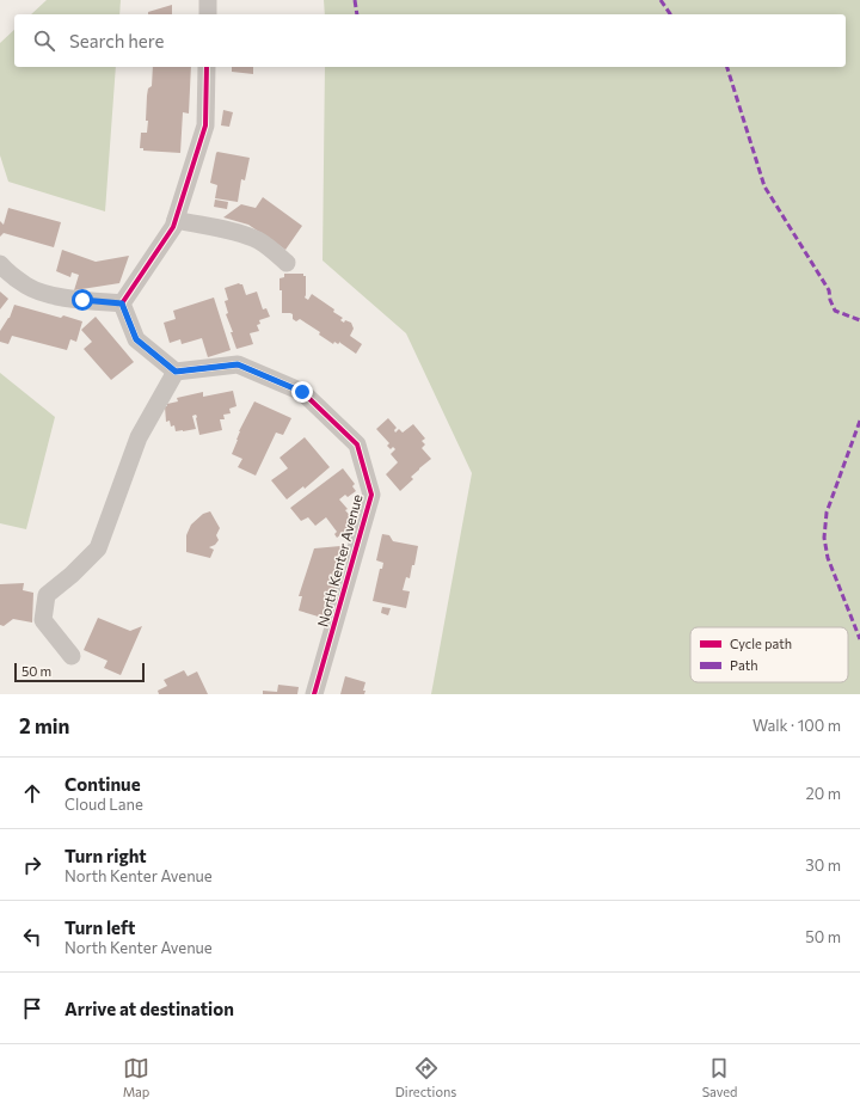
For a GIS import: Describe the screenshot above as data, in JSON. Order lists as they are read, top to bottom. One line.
{"streets":{"street":["North Kenter Avenue"]},"legend":["Cycle path","Path"],"scale_bar":"50 m","page":{"search":"Search here","scale":"50 m","heading":["2 min","Walk · 100 m"],"list":[["Continue","Cloud Lane","20 m"],["Turn right","North Kenter Avenue","30 m"],["Turn left","North Kenter Avenue","50 m"],"Arrive at destination"],"nav":["Map","Directions","Saved"]}}
